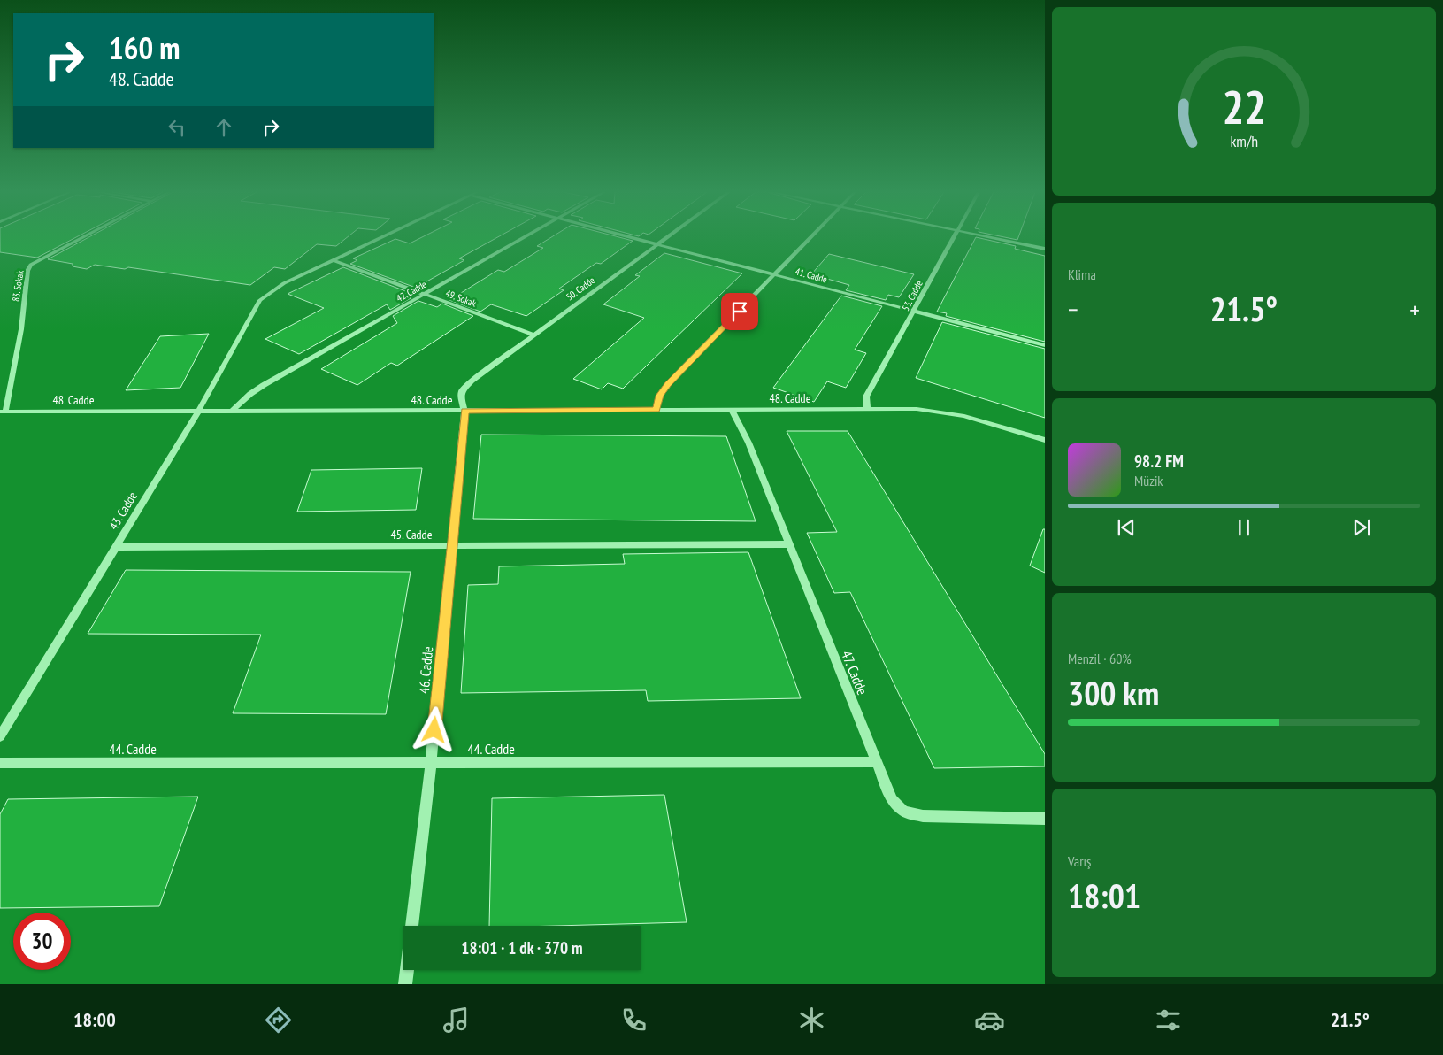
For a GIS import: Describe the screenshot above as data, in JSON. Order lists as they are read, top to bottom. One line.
{"streets":{"street":["41. Cadde","83. Sokak","50. Cadde","42. Cadde","53. Cadde","49. Sokak","48. Cadde","43. Cadde","45. Cadde","46. Cadde","47. Cadde","44. Cadde"]},"crossings":[["41. Cadde","50. Cadde"],["41. Cadde","53. Cadde"],["83. Sokak","48. Cadde"],["50. Cadde","49. Sokak"],["50. Cadde","48. Cadde"],["50. Cadde","46. Cadde"],["42. Cadde","49. Sokak"],["42. Cadde","48. Cadde"],["53. Cadde","48. Cadde"],["49. Sokak","43. Cadde"],["48. Cadde","43. Cadde"],["48. Cadde","46. Cadde"],["48. Cadde","47. Cadde"],["43. Cadde","45. Cadde"],["45. Cadde","46. Cadde"],["45. Cadde","47. Cadde"],["46. Cadde","44. Cadde"],["47. Cadde","44. Cadde"]],"page":{"turn":["160 m","48. Cadde"],"tile":["Klima",["Menzil · 60%","300 km"],["Varış","18:01"]],"heat":["−","21.5°","+"],"song":["98.2 FM","Müzik"],"limit":"30","trip":"18:01 · 1 dk · 370 m","tabs":["18:00","21.5°"],"gauge":["22","km/h"]}}
